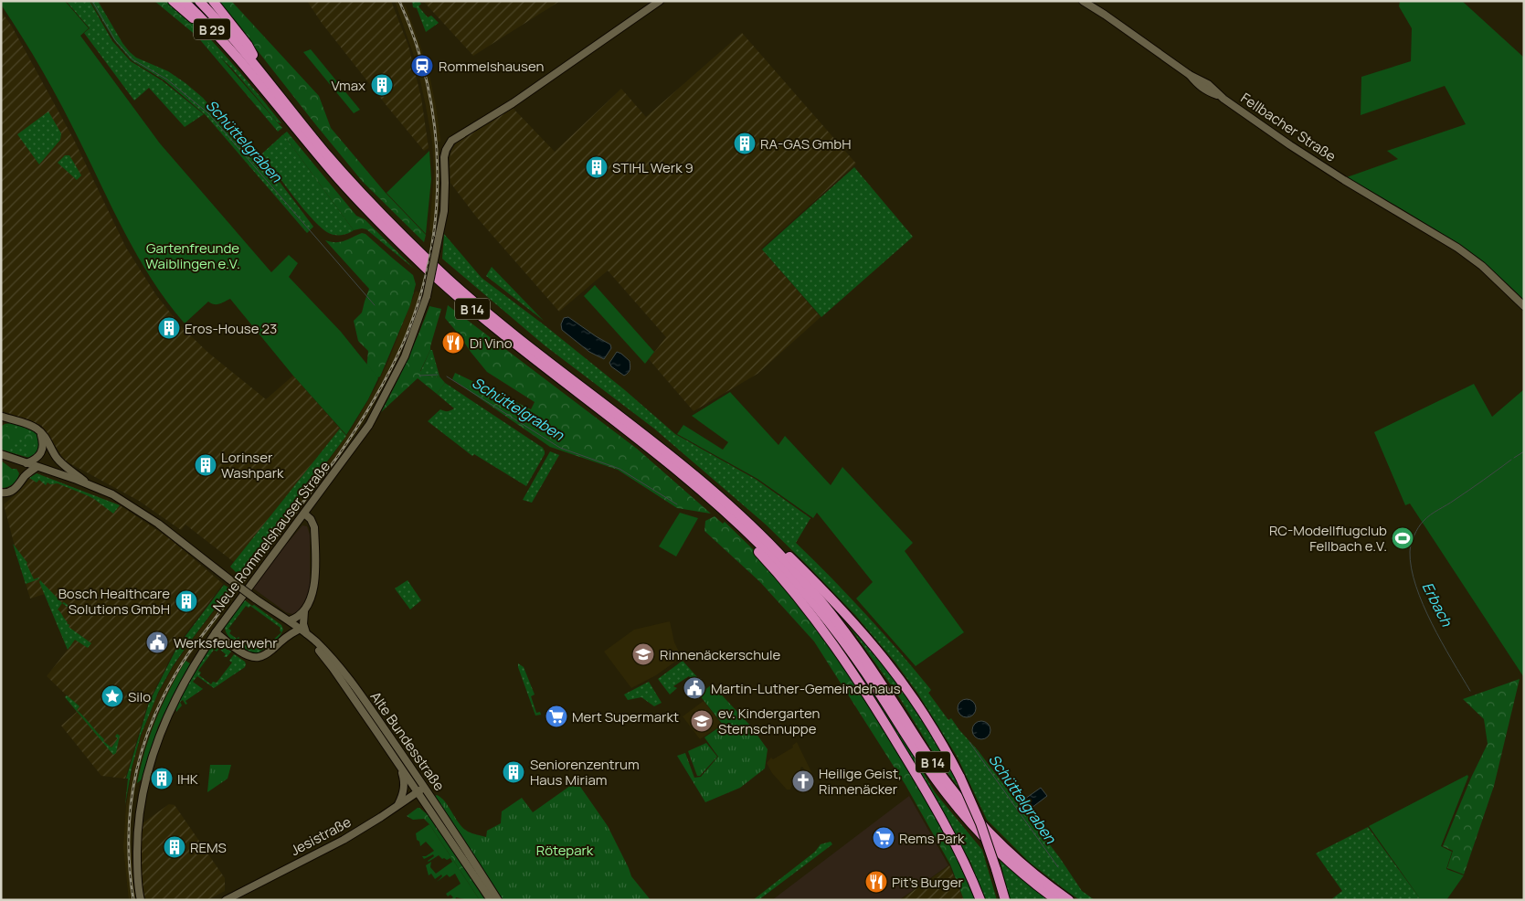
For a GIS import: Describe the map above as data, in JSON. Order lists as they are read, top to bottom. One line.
{"streets":{"highway":["B 29","B 14"],"main road":["Fellbacher Straße","Neue Rommelshauser Straße","Alte Bundesstraße","Jesistraße"]},"crossings":[["B 29","B 14"],["Alte Bundesstraße","Jesistraße"]],"water":["Schüttelgraben","Erbach"],"parks":["Gartenfreunde Waiblingen e.V.","Rötepark"],"places":{"station":["Rommelshausen"],"building":["Vmax","RA-GAS GmbH","STIHL Werk 9","Eros-House 23","Lorinser Washpark","Bosch Healthcare Solutions GmbH","Seniorenzentrum Haus Miriam","IHK","REMS"],"restaurant":["Di Vino","Pit's Burger"],"sports":["RC-Modellflugclub Fellbach e.V."],"public building":["Werksfeuerwehr","Martin-Luther-Gemeindehaus"],"school or university":["Rinnenäckerschule","ev. Kindergarten Sternschnuppe"],"place":["Silo"],"supermarket":["Mert Supermarkt","Rems Park"],"church":["Heilige Geist, Rinnenäcker"]}}
